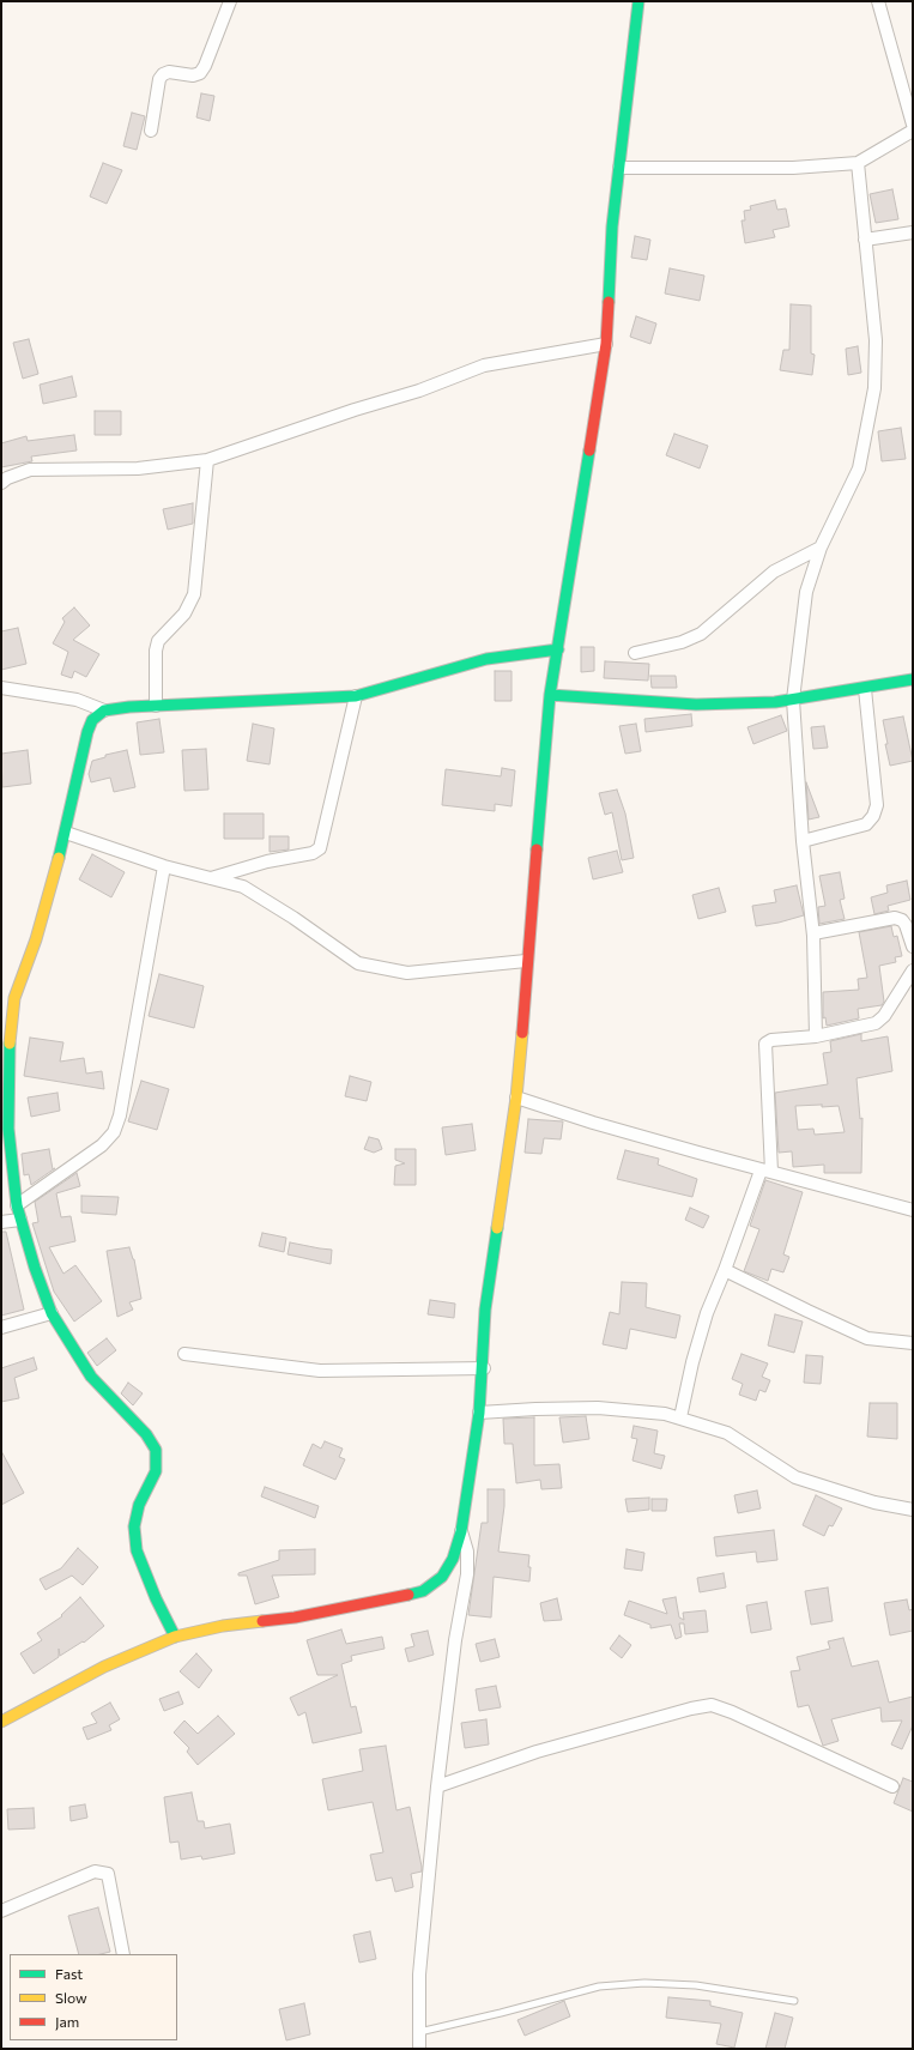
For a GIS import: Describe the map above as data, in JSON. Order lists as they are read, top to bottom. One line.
{"legend":["Fast","Slow","Jam"]}
